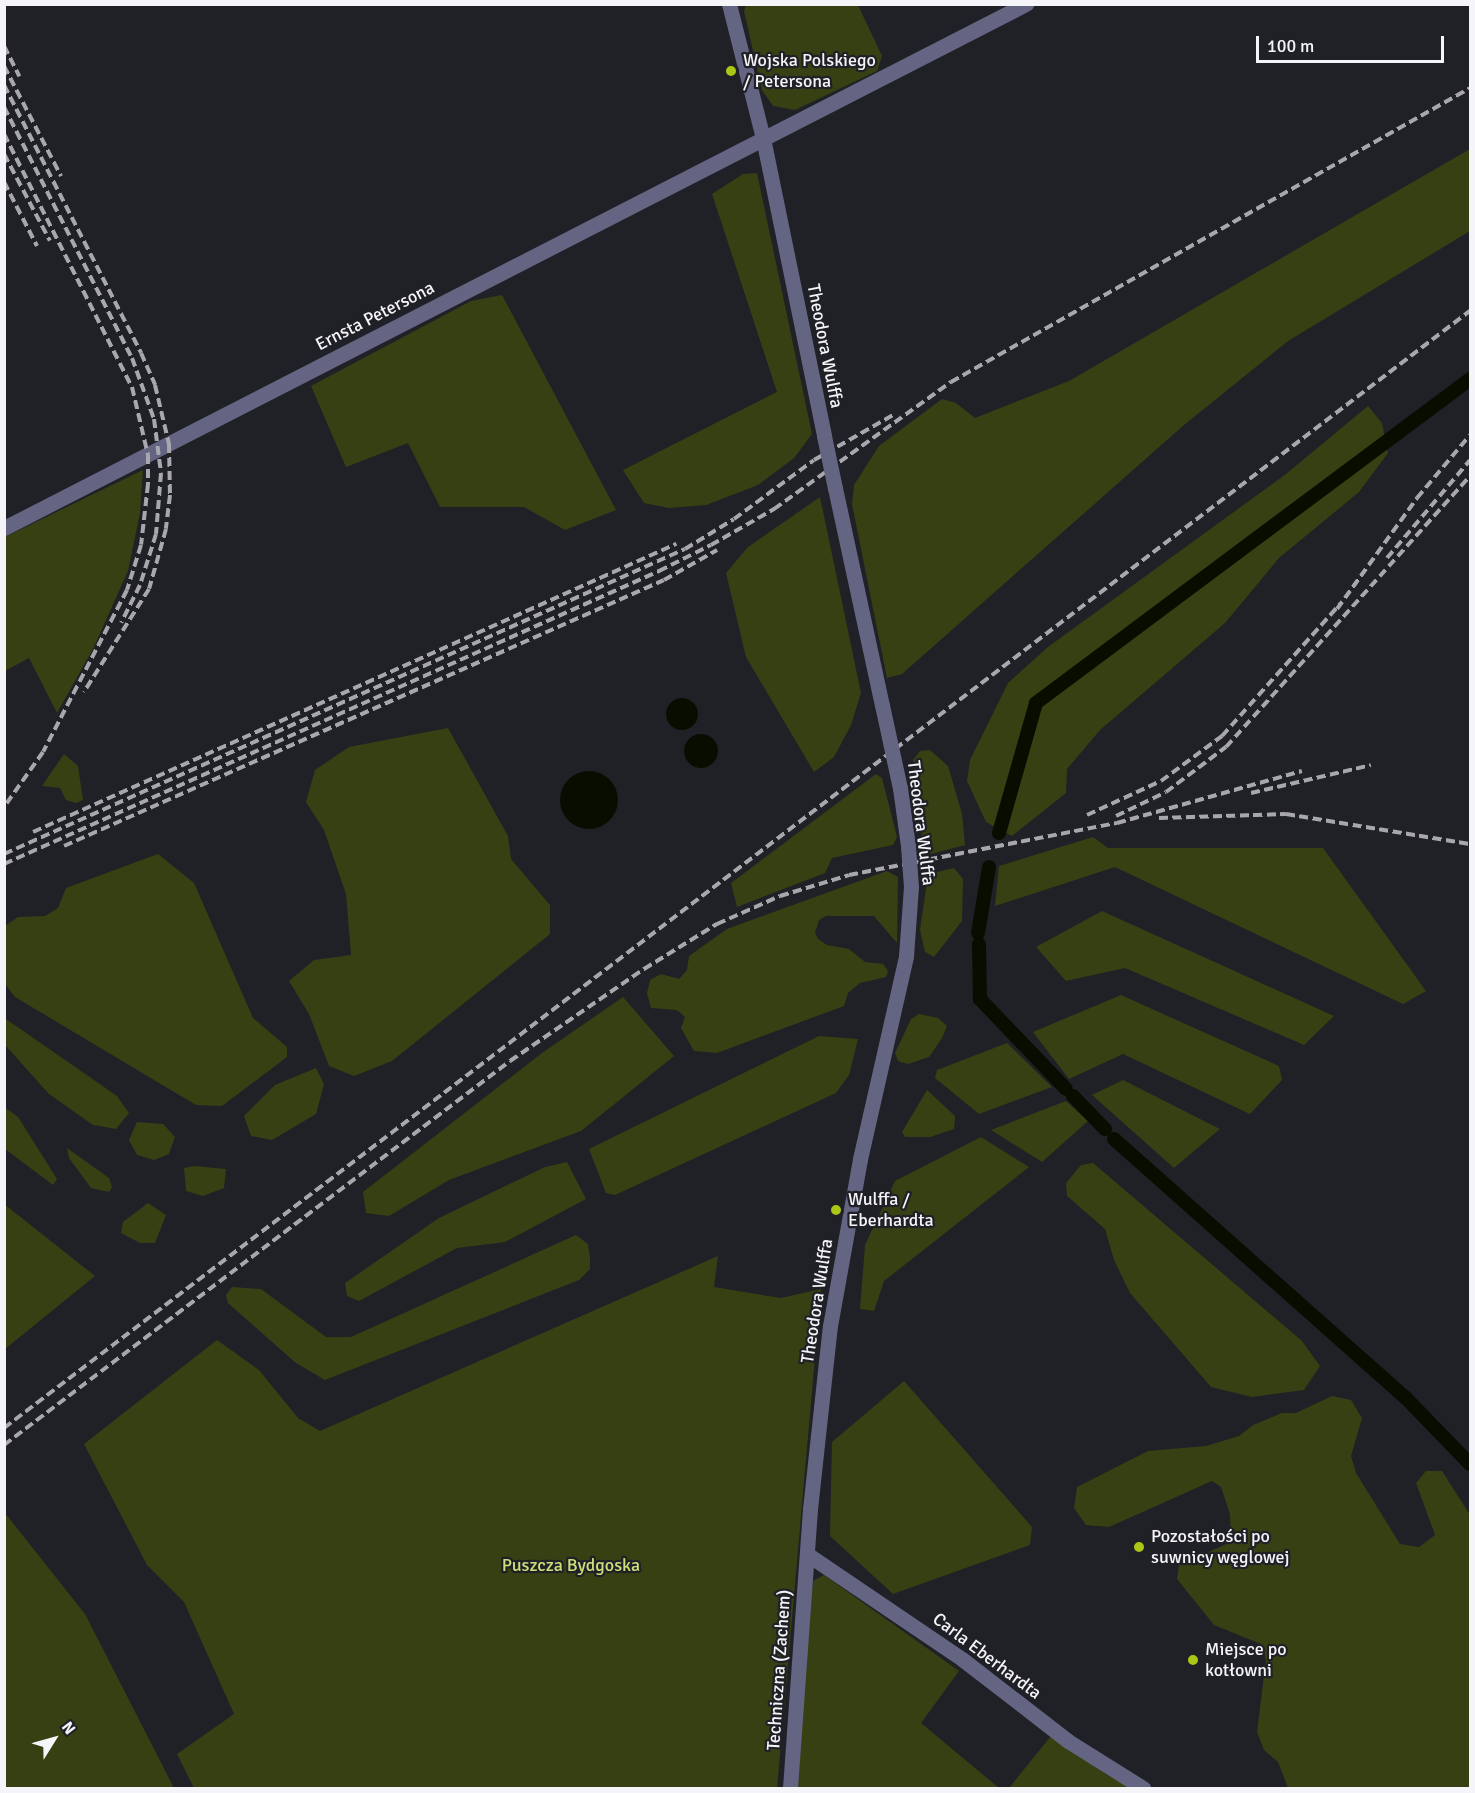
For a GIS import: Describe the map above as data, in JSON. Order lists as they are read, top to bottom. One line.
{"streets":{"street":["Ernsta Petersona","Theodora Wulffa","Carla Eberhardta","Techniczna (Zachem)"]},"crossings":[["Ernsta Petersona","Theodora Wulffa"],["Theodora Wulffa","Carla Eberhardta"],["Theodora Wulffa","Techniczna (Zachem)"],["Carla Eberhardta","Techniczna (Zachem)"]],"parks":["Puszcza Bydgoska"],"places":["Wojska Polskiego / Petersona","Wulffa / Eberhardta","Pozostałości po suwnicy węglowej","Miejsce po kotłowni"],"scale_bar":"100 m","north":"top right"}
